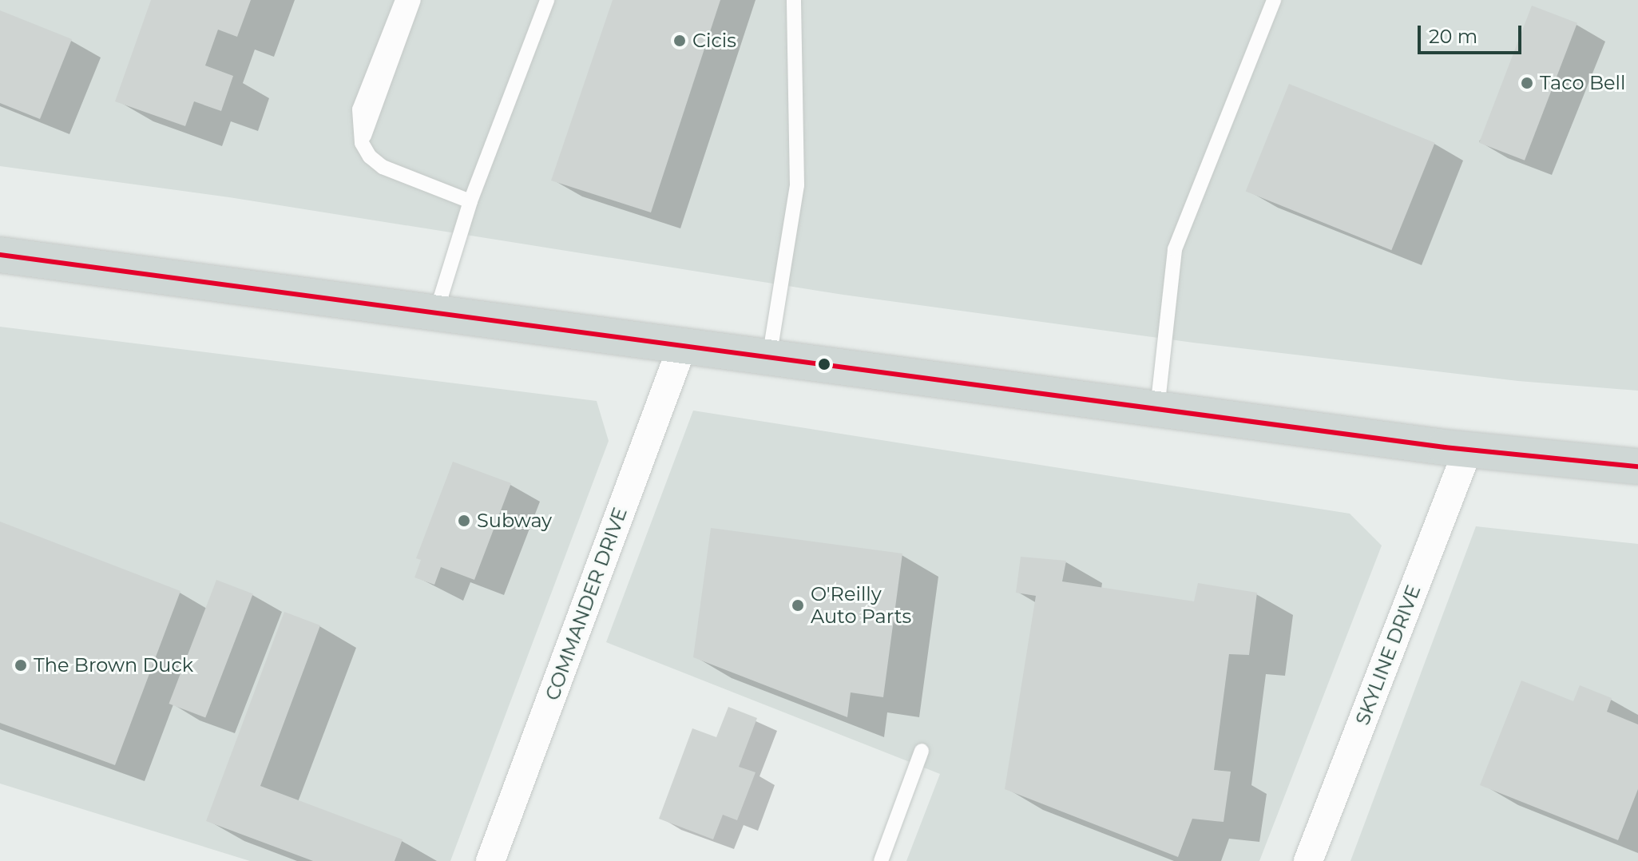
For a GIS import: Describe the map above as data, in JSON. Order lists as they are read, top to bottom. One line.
{"streets":{"street":["COMMANDER DRIVE","SKYLINE DRIVE"]},"places":["Cicis","Taco Bell","Subway","O'Reilly Auto Parts","The Brown Duck"],"scale_bar":"20 m"}
